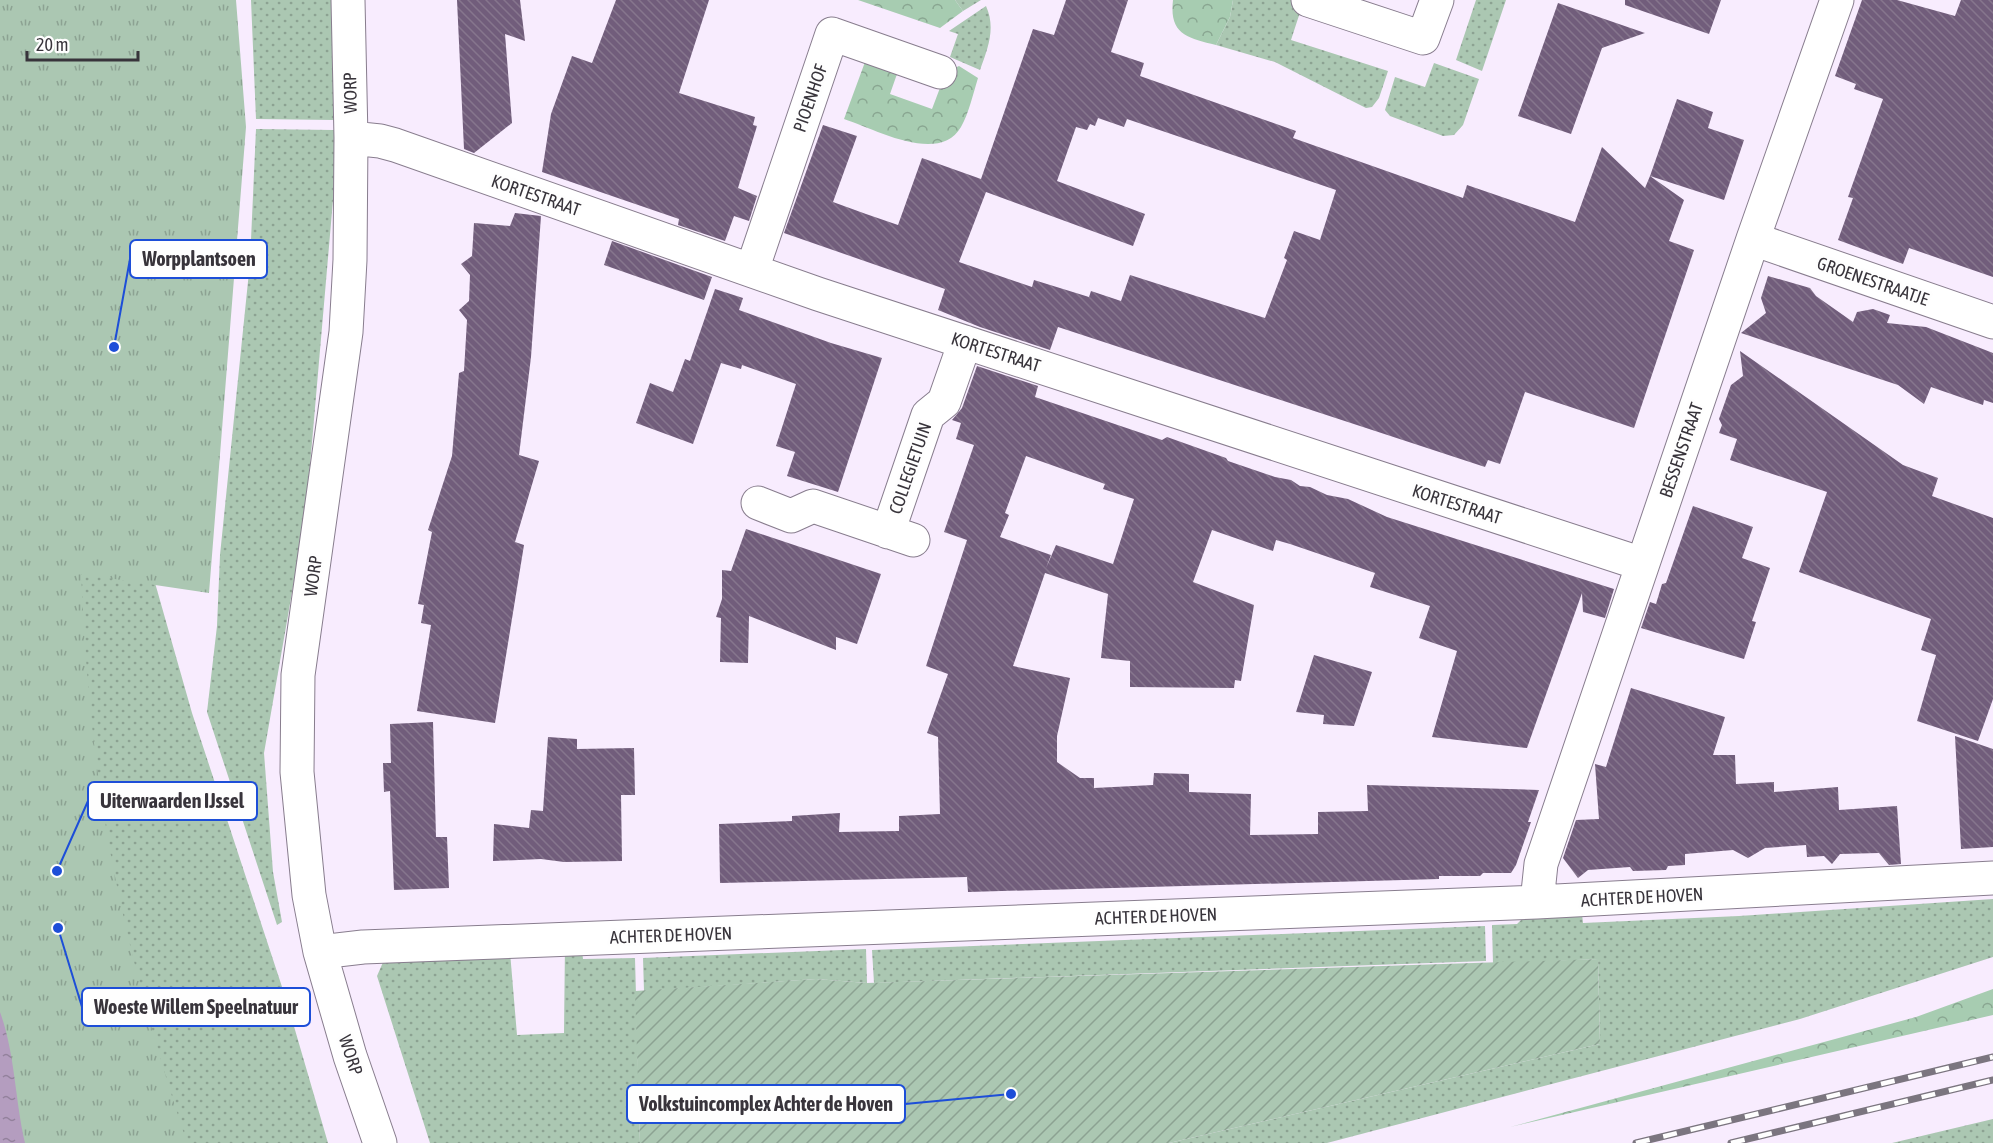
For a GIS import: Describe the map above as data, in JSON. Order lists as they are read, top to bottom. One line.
{"streets":{"street":["WORP","PIOENHOF","KORTESTRAAT","GROENESTRAATJE","BESSENSTRAAT","COLLEGIETUIN","ACHTER DE HOVEN"]},"crossings":[["WORP","KORTESTRAAT"],["WORP","ACHTER DE HOVEN"],["PIOENHOF","KORTESTRAAT"],["KORTESTRAAT","BESSENSTRAAT"],["KORTESTRAAT","COLLEGIETUIN"],["GROENESTRAATJE","BESSENSTRAAT"],["BESSENSTRAAT","ACHTER DE HOVEN"]],"places":["Worpplantsoen","Uiterwaarden IJssel","Woeste Willem Speelnatuur","Volkstuincomplex Achter de Hoven"],"scale_bar":"20 m"}
